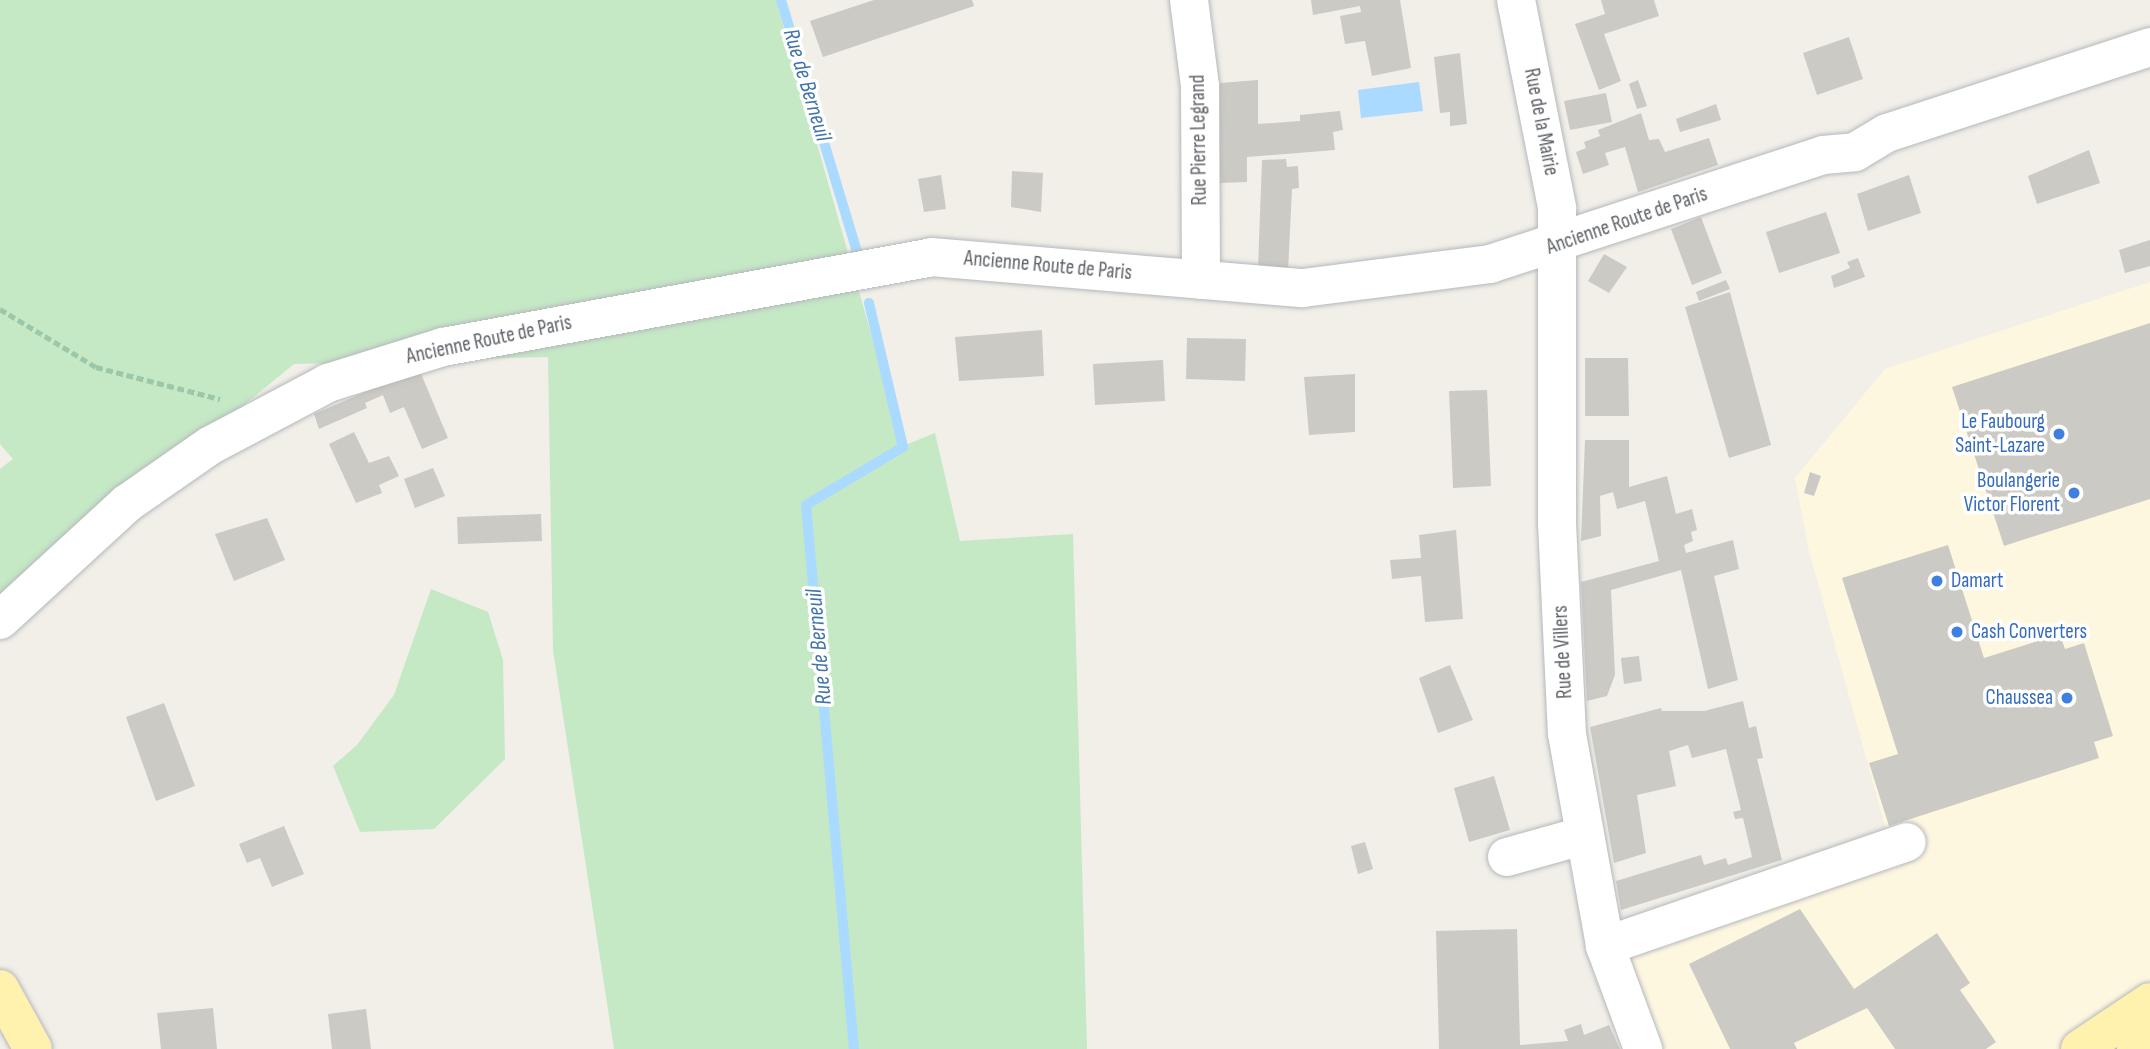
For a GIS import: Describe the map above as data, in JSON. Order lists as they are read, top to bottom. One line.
{"streets":{"street":["Rue de la Mairie","Rue Pierre Legrand","Ancienne Route de Paris","Rue de Villers"]},"crossings":[["Rue de la Mairie","Ancienne Route de Paris"],["Rue de la Mairie","Rue de Villers"],["Rue Pierre Legrand","Ancienne Route de Paris"],["Ancienne Route de Paris","Rue de Villers"]],"water":["Rue de Berneuil"],"places":["Le Faubourg Saint-Lazare","Boulangerie Victor Florent","Damart","Cash Converters","Chaussea"]}
